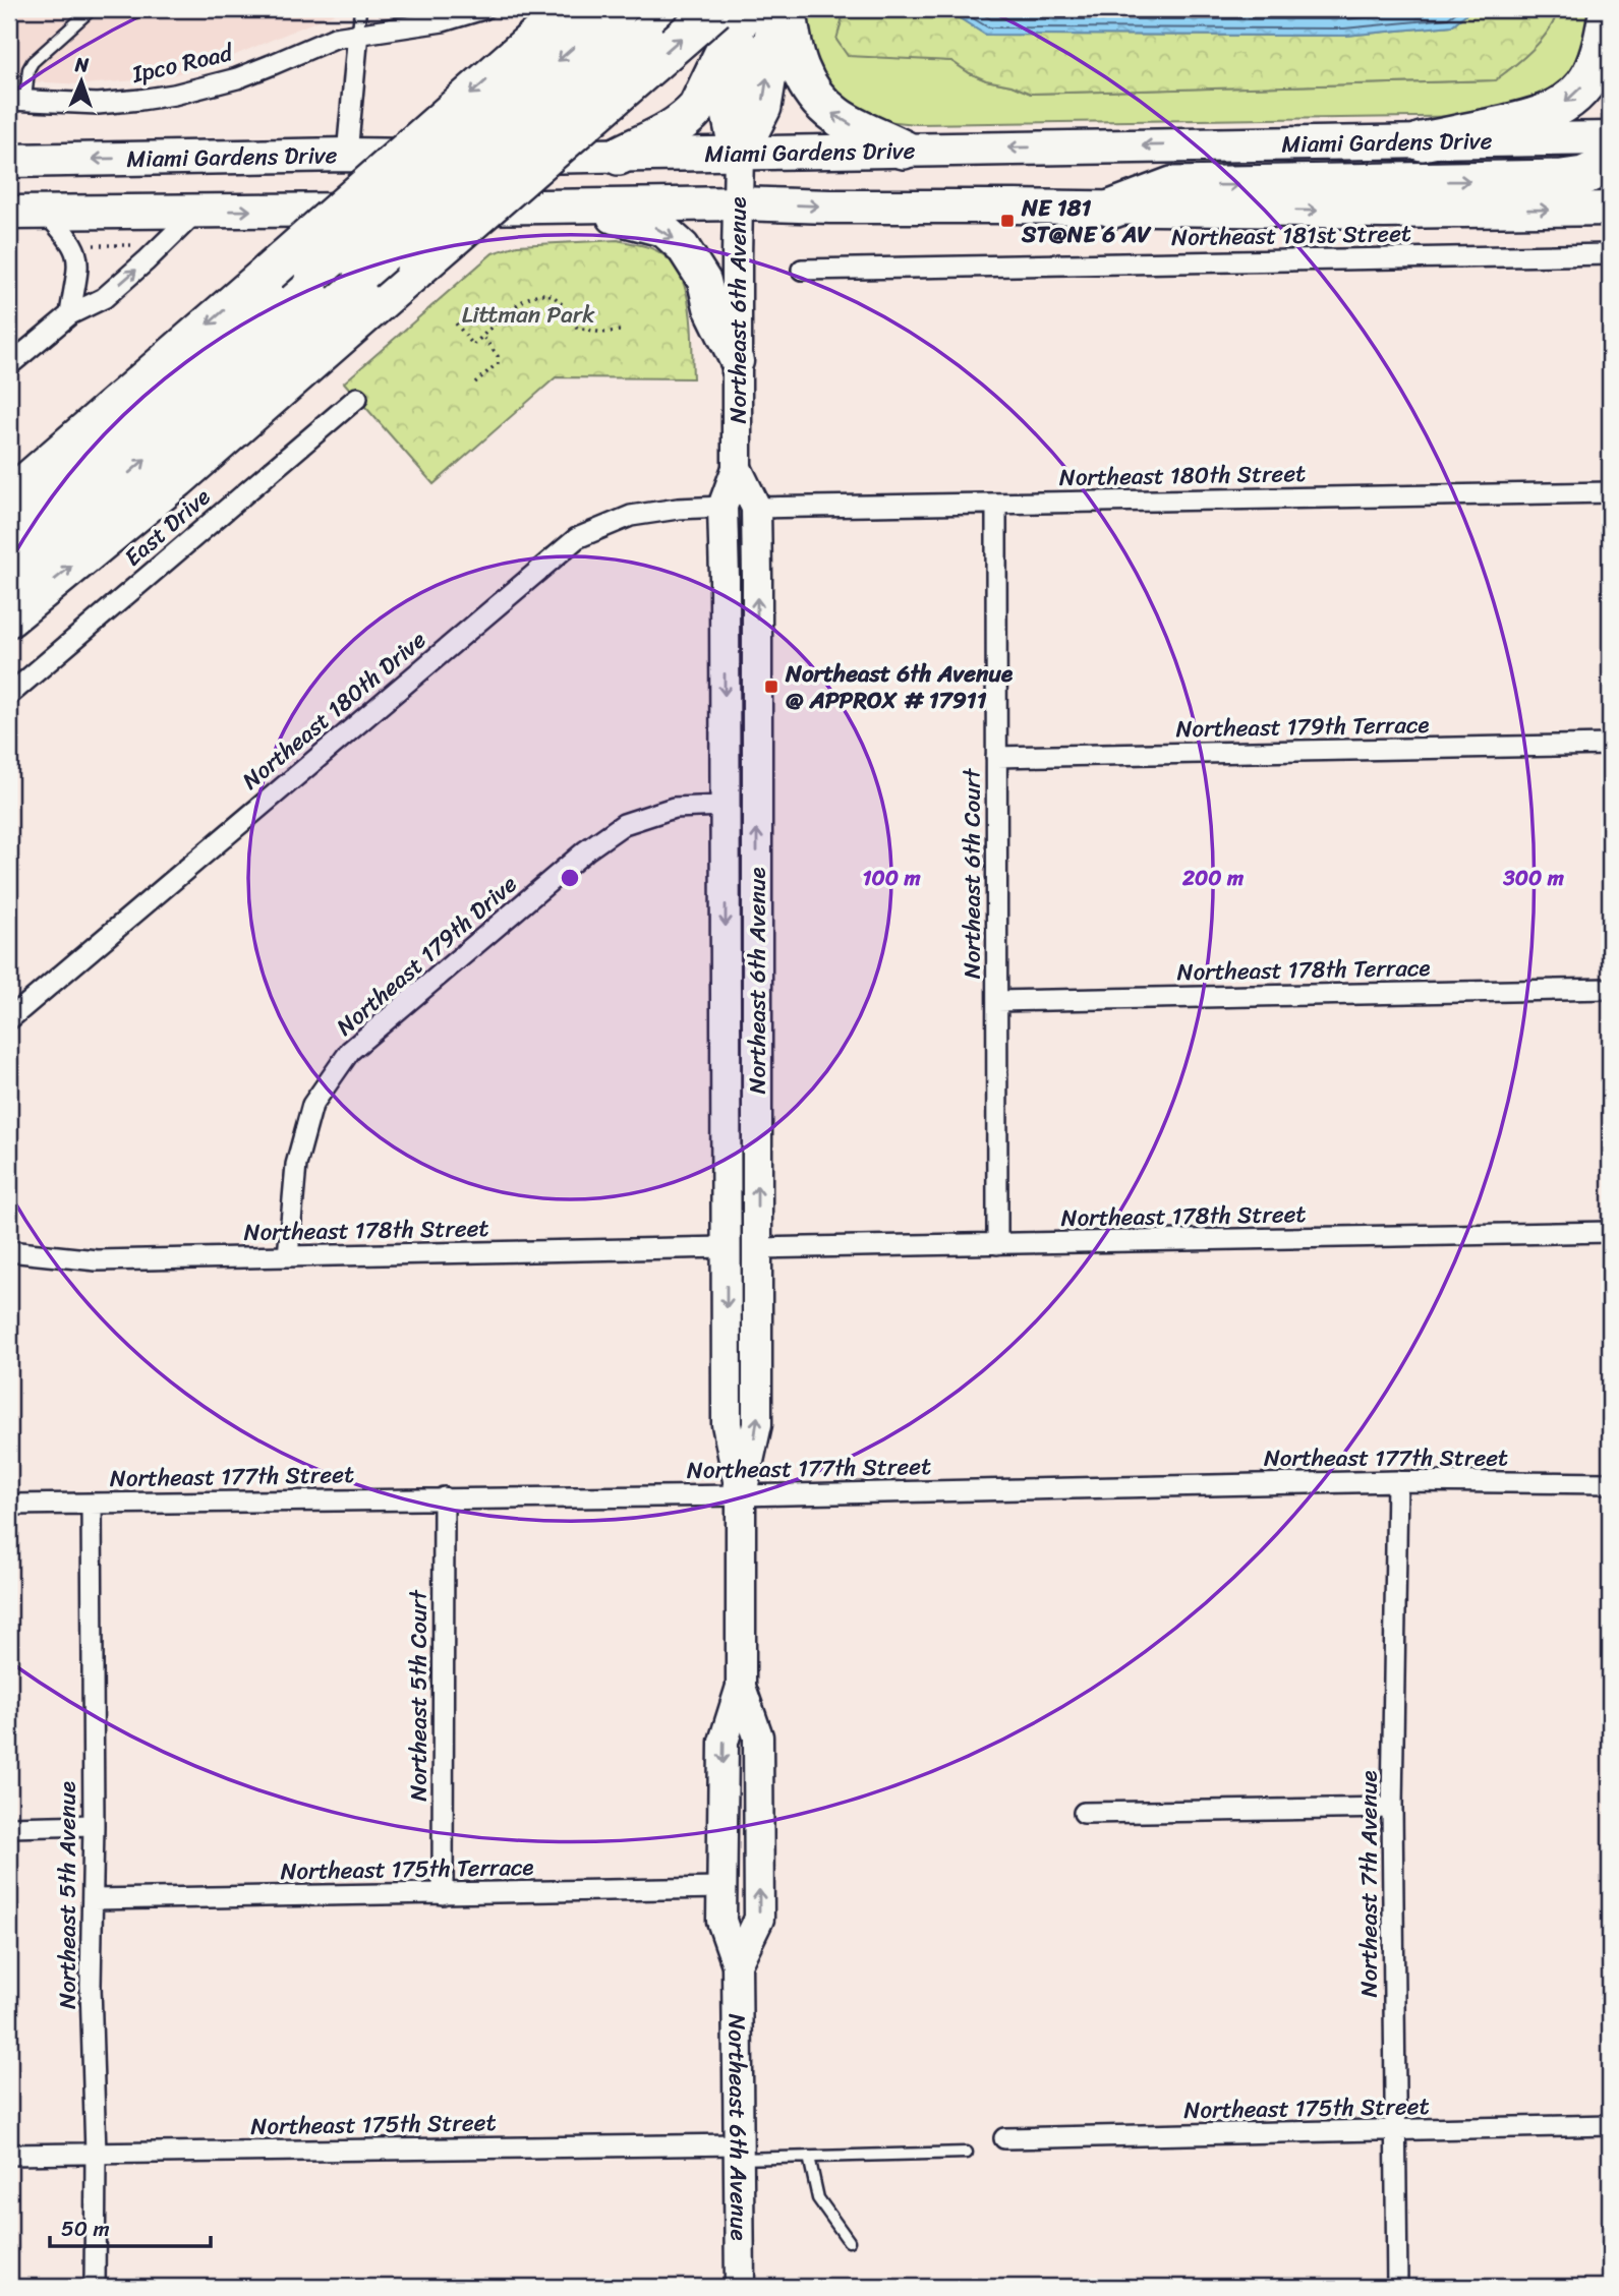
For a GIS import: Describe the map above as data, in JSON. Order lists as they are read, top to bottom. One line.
{"streets":{"main road":["Miami Gardens Drive","Northeast 6th Avenue"],"street":["Ipco Road","Northeast 181st Street","Northeast 180th Street","East Drive","Northeast 180th Drive","Northeast 179th Terrace","Northeast 6th Court","Northeast 179th Drive","Northeast 178th Terrace","Northeast 178th Street","Northeast 177th Street","Northeast 5th Court","Northeast 175th Terrace","Northeast 7th Avenue","Northeast 5th Avenue","Northeast 175th Street"]},"crossings":[["Miami Gardens Drive","Northeast 6th Avenue"],["Northeast 6th Avenue","Northeast 180th Street"],["Northeast 6th Avenue","Northeast 180th Drive"],["Northeast 6th Avenue","Northeast 179th Drive"],["Northeast 6th Avenue","Northeast 178th Street"],["Northeast 6th Avenue","Northeast 177th Street"],["Northeast 6th Avenue","Northeast 175th Terrace"],["Northeast 6th Avenue","Northeast 175th Street"],["Northeast 180th Street","Northeast 6th Court"],["Northeast 179th Terrace","Northeast 6th Court"],["Northeast 6th Court","Northeast 178th Terrace"],["Northeast 6th Court","Northeast 178th Street"],["Northeast 179th Drive","Northeast 178th Street"],["Northeast 177th Street","Northeast 5th Court"],["Northeast 177th Street","Northeast 7th Avenue"],["Northeast 177th Street","Northeast 5th Avenue"],["Northeast 5th Court","Northeast 175th Terrace"],["Northeast 175th Terrace","Northeast 5th Avenue"],["Northeast 7th Avenue","Northeast 175th Street"],["Northeast 5th Avenue","Northeast 175th Street"]],"parks":["Littman Park"],"places":{"transit":["NE 181 ST@NE 6 AV","Northeast 6th Avenue @ APPROX # 17911"]},"scale_bar":"50 m","north":"top","rings":["100 m","200 m","300 m"]}
